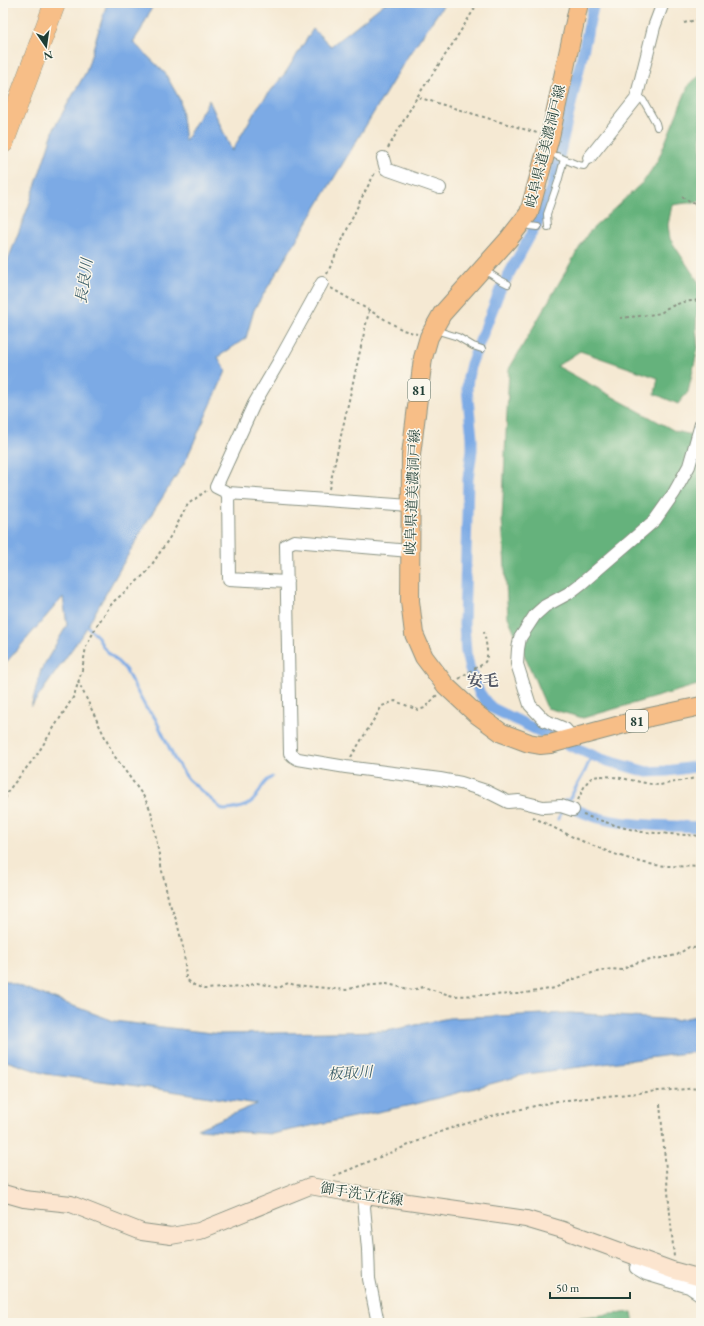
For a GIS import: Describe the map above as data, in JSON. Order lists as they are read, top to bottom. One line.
{"streets":{"main road":["岐阜県道美濃洞戸線","81","御手洗立花線"]},"districts":["安毛"],"water":["長良川","板取川"],"scale_bar":"50 m","north":"bottom"}
